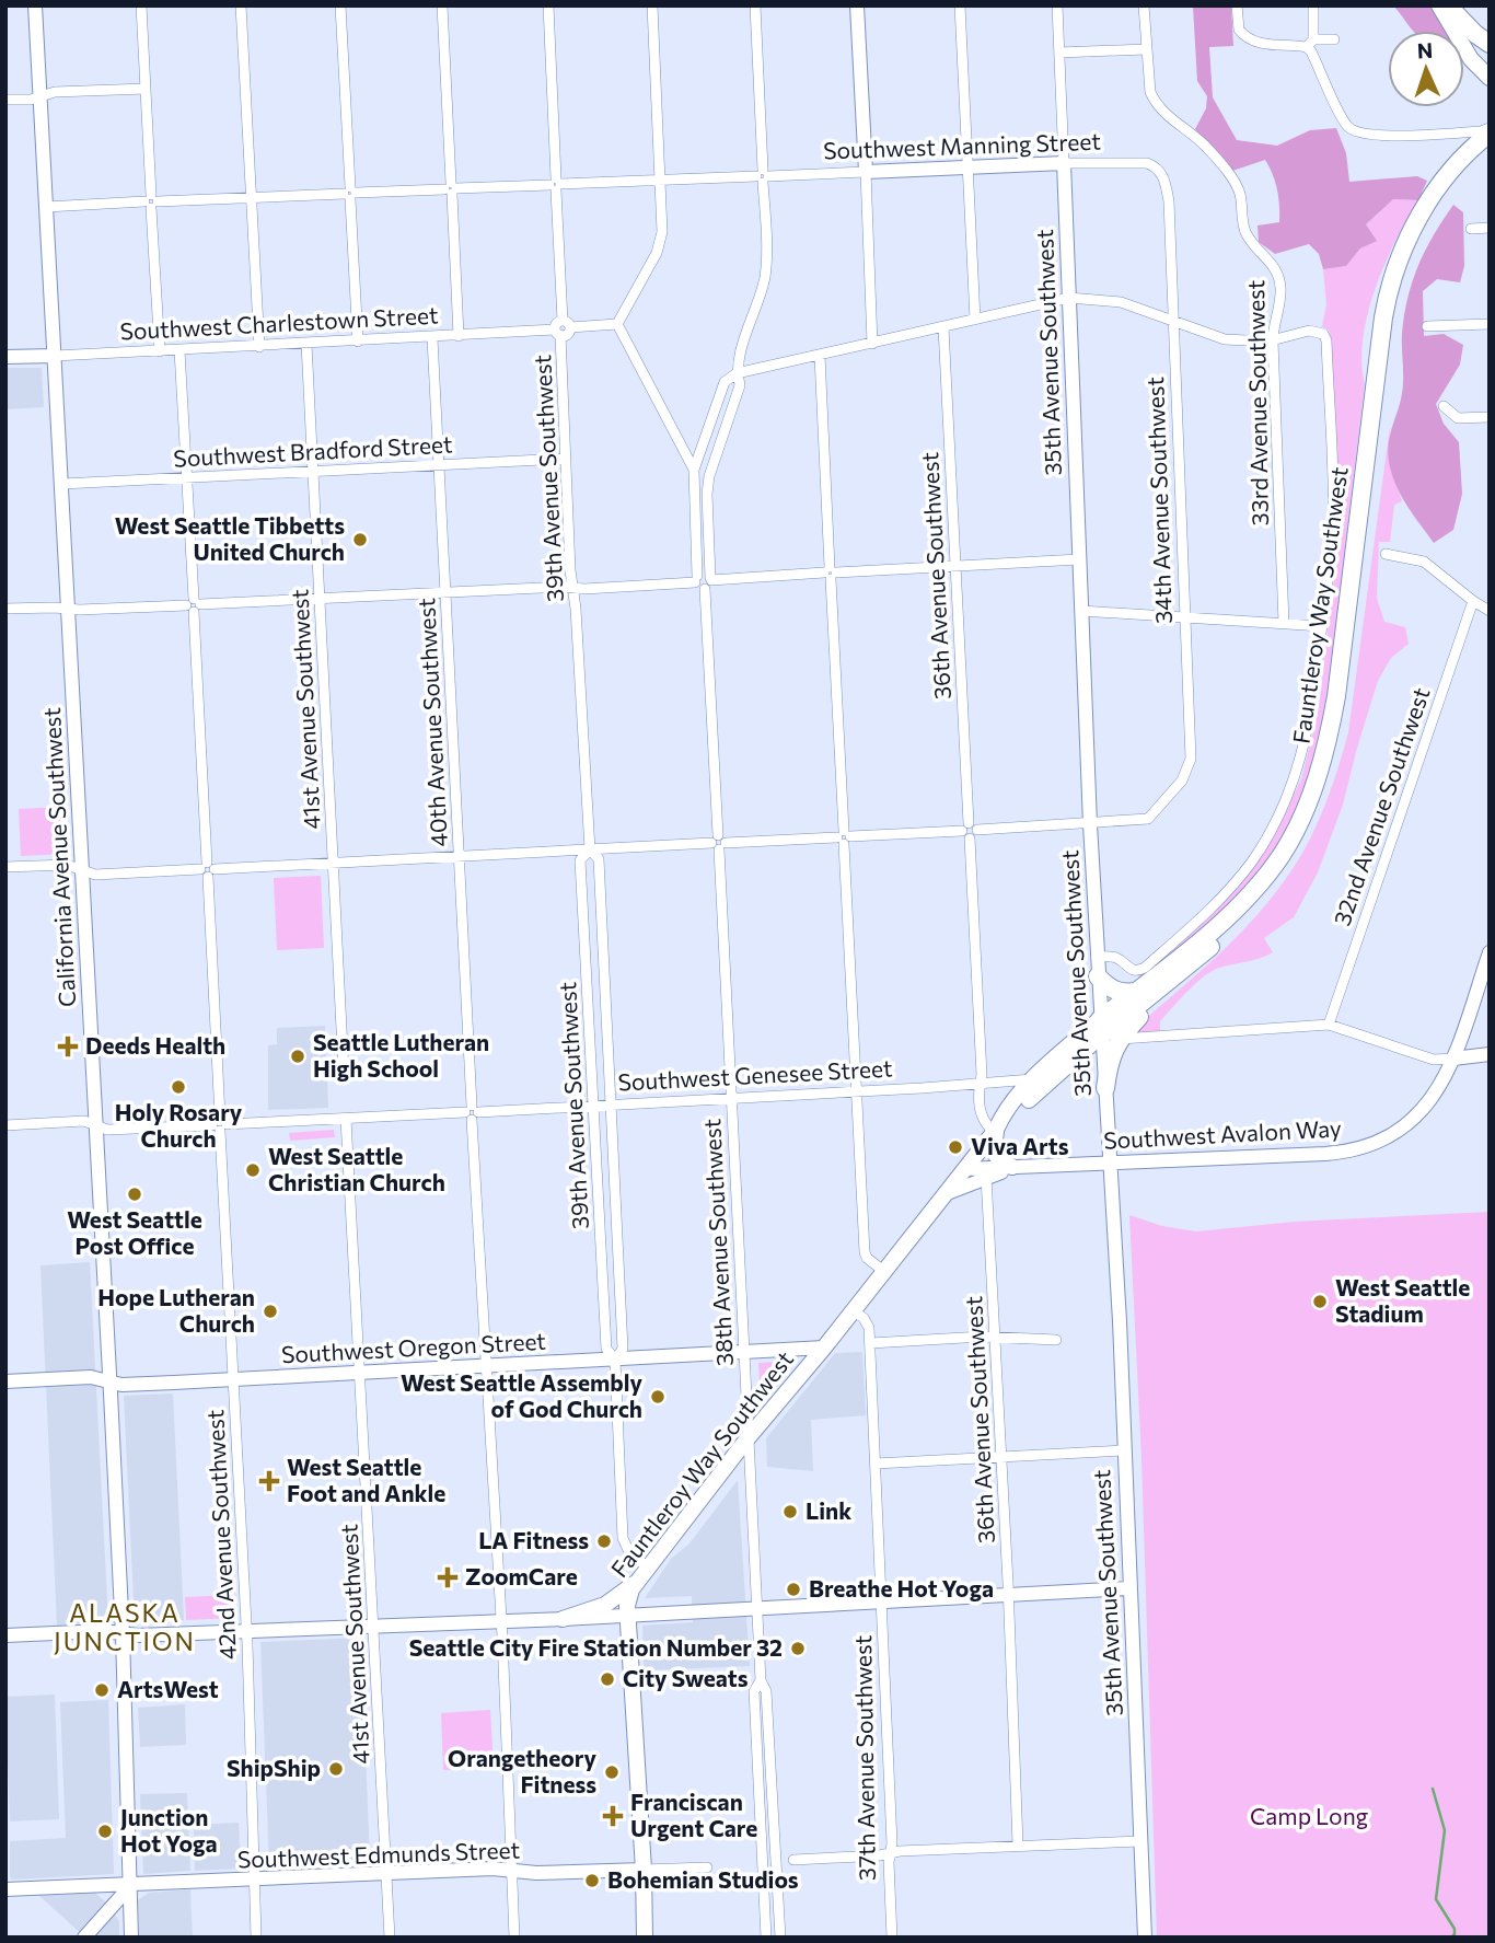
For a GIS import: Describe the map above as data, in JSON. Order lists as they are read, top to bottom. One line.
{"streets":{"highway":["Fauntleroy Way Southwest"],"main road":["Southwest Manning Street","Southwest Charlestown Street","35th Avenue Southwest","California Avenue Southwest","Southwest Avalon Way","Southwest Oregon Street","Southwest Edmunds Street"],"street":["33rd Avenue Southwest","Southwest Bradford Street","39th Avenue Southwest","34th Avenue Southwest","36th Avenue Southwest","41st Avenue Southwest","40th Avenue Southwest","32nd Avenue Southwest","Southwest Genesee Street","38th Avenue Southwest","42nd Avenue Southwest","37th Avenue Southwest"]},"crossings":[["Southwest Manning Street","35th Avenue Southwest"],["Southwest Manning Street","39th Avenue Southwest"],["Southwest Manning Street","34th Avenue Southwest"],["Southwest Manning Street","California Avenue Southwest"],["Southwest Charlestown Street","39th Avenue Southwest"],["Southwest Charlestown Street","41st Avenue Southwest"],["Southwest Charlestown Street","40th Avenue Southwest"],["Southwest Charlestown Street","California Avenue Southwest"],["Southwest Charlestown Street","42nd Avenue Southwest"],["35th Avenue Southwest","34th Avenue Southwest"],["35th Avenue Southwest","Fauntleroy Way Southwest"],["35th Avenue Southwest","Southwest Avalon Way"],["33rd Avenue Southwest","Fauntleroy Way Southwest"],["Southwest Bradford Street","39th Avenue Southwest"],["Southwest Bradford Street","41st Avenue Southwest"],["Southwest Bradford Street","40th Avenue Southwest"],["Southwest Bradford Street","California Avenue Southwest"],["Southwest Bradford Street","42nd Avenue Southwest"],["39th Avenue Southwest","Fauntleroy Way Southwest"],["39th Avenue Southwest","Southwest Genesee Street"],["39th Avenue Southwest","Southwest Oregon Street"],["36th Avenue Southwest","Fauntleroy Way Southwest"],["36th Avenue Southwest","Southwest Genesee Street"],["36th Avenue Southwest","Southwest Avalon Way"],["Fauntleroy Way Southwest","Southwest Genesee Street"],["Fauntleroy Way Southwest","Southwest Avalon Way"],["Fauntleroy Way Southwest","38th Avenue Southwest"],["Fauntleroy Way Southwest","Southwest Oregon Street"],["Fauntleroy Way Southwest","37th Avenue Southwest"],["Fauntleroy Way Southwest","Southwest Edmunds Street"],["41st Avenue Southwest","Southwest Genesee Street"],["41st Avenue Southwest","Southwest Oregon Street"],["41st Avenue Southwest","Southwest Edmunds Street"],["40th Avenue Southwest","Southwest Genesee Street"],["40th Avenue Southwest","Southwest Oregon Street"],["40th Avenue Southwest","Southwest Edmunds Street"],["California Avenue Southwest","Southwest Genesee Street"],["California Avenue Southwest","Southwest Oregon Street"],["California Avenue Southwest","Southwest Edmunds Street"],["Southwest Genesee Street","38th Avenue Southwest"],["Southwest Genesee Street","42nd Avenue Southwest"],["38th Avenue Southwest","Southwest Oregon Street"],["Southwest Oregon Street","42nd Avenue Southwest"],["42nd Avenue Southwest","Southwest Edmunds Street"]],"districts":["ALASKA JUNCTION"],"parks":["Camp Long"],"places":{"other":["West Seattle Tibbetts United Church","Seattle Lutheran High School","Holy Rosary Church","Viva Arts","West Seattle Christian Church","West Seattle Post Office","West Seattle Stadium","Hope Lutheran Church","West Seattle Assembly of God Church","Link","LA Fitness","Breathe Hot Yoga","Seattle City Fire Station Number 32","City Sweats","ArtsWest","ShipShip","Orangetheory Fitness","Junction Hot Yoga","Bohemian Studios"],"health":["Deeds Health","West Seattle Foot and Ankle","ZoomCare","Franciscan Urgent Care"]},"north":"top"}
